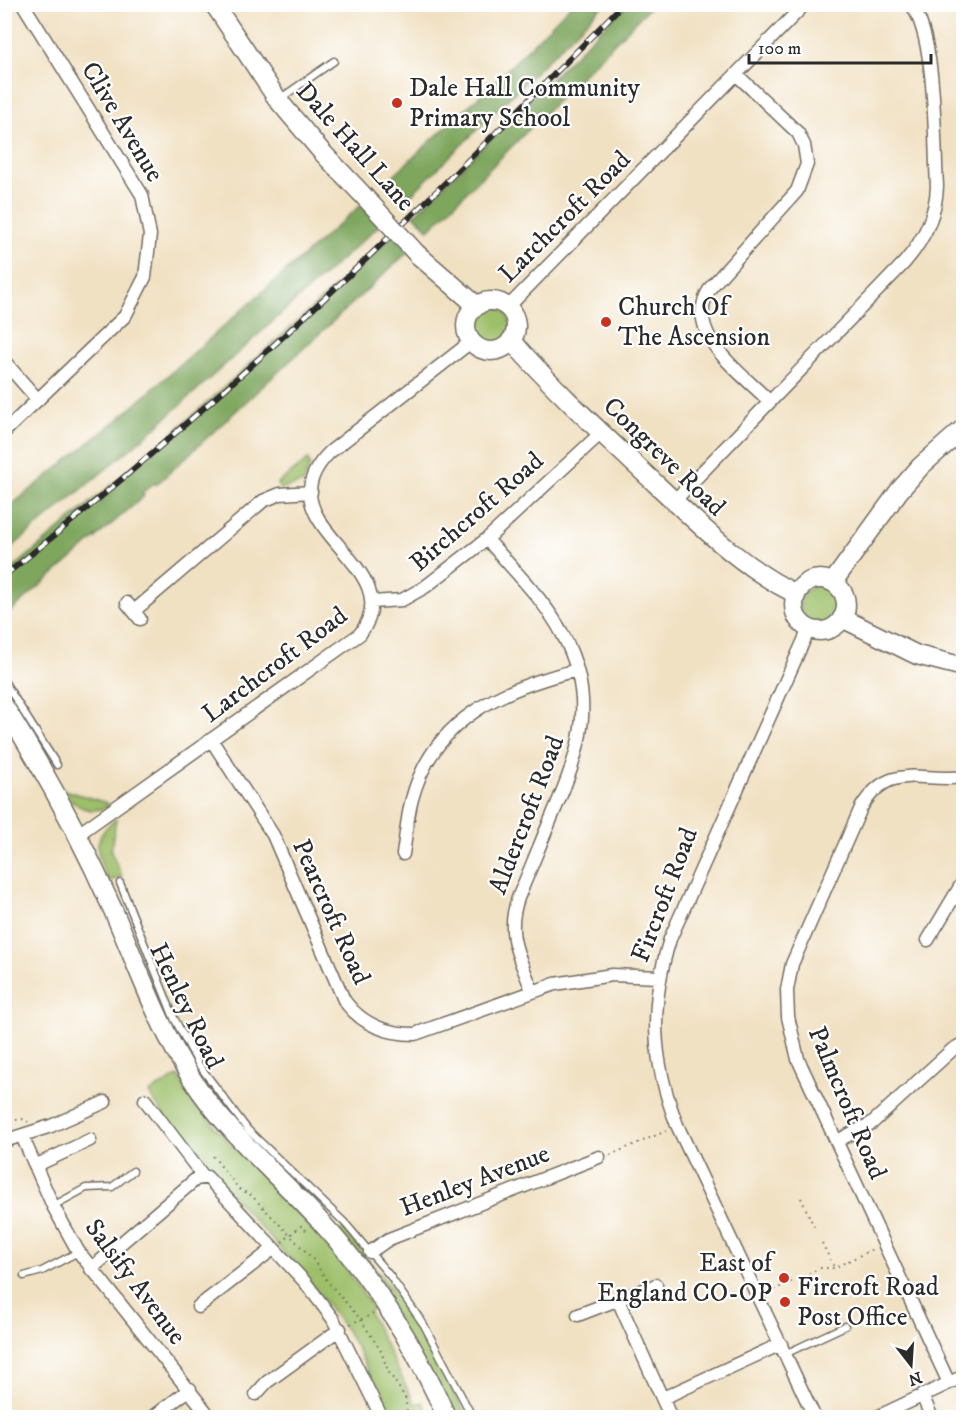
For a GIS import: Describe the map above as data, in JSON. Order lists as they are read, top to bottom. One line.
{"streets":{"street":["Clive Avenue","Dale Hall Lane","Larchcroft Road","Congreve Road","Birchcroft Road","Aldercroft Road","Fircroft Road","Pearcroft Road","Henley Road","Palmcroft Road","Henley Avenue","Salsify Avenue"]},"crossings":[["Dale Hall Lane","Larchcroft Road"],["Dale Hall Lane","Congreve Road"],["Larchcroft Road","Congreve Road"],["Larchcroft Road","Birchcroft Road"],["Larchcroft Road","Pearcroft Road"],["Larchcroft Road","Henley Road"],["Congreve Road","Birchcroft Road"],["Congreve Road","Fircroft Road"],["Birchcroft Road","Aldercroft Road"],["Aldercroft Road","Pearcroft Road"],["Fircroft Road","Pearcroft Road"]],"places":["Dale Hall Community Primary School","Church Of The Ascension","East of England CO-OP","Fircroft Road Post Office"],"scale_bar":"100 m","north":"bottom"}
